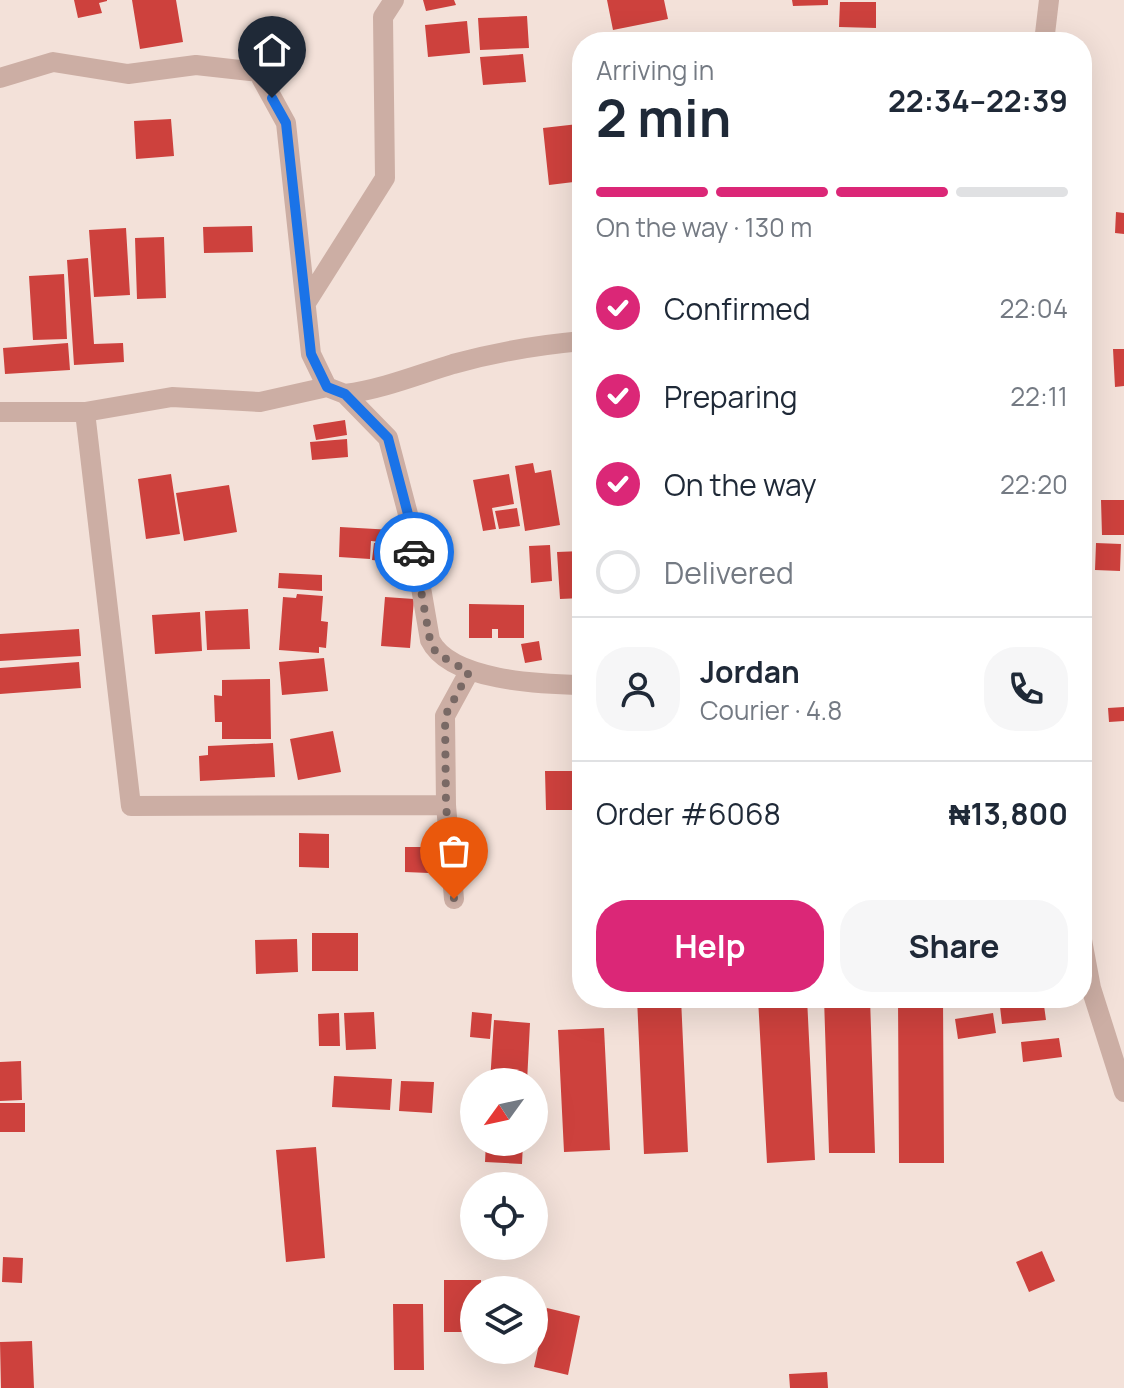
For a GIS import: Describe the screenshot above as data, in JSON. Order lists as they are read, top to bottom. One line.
{"north":"bottom left","page":{"heading":["2 min","Arriving in","22:34–22:39"],"panel":["Jordan","Courier · 4.8","Order #6068","₦13,800"],"bar":"On the way · 130 m","list":[["Confirmed","22:04"],["Preparing","22:11"],["On the way","22:20"],"Delivered"],"buttons":["Help","Share"]}}
